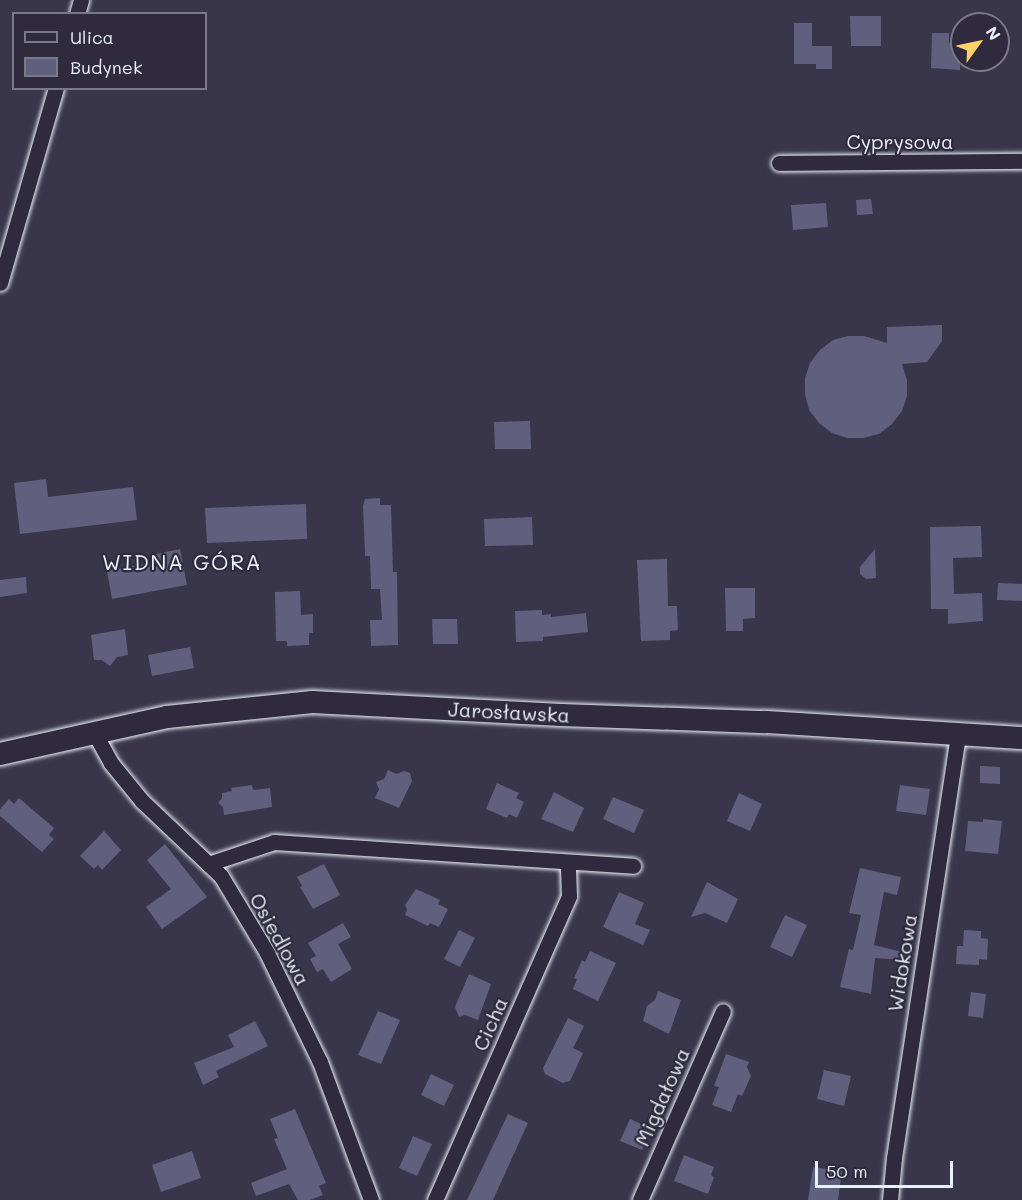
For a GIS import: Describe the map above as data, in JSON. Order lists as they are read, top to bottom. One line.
{"streets":{"main road":["Jarosławska"],"street":["Cyprysowa","Osiedlowa","Widokowa","Cicha","Migdałowa"]},"crossings":[["Jarosławska","Osiedlowa"],["Jarosławska","Widokowa"]],"districts":["WIDNA GÓRA"],"legend":["Ulica","Budynek"],"scale_bar":"50 m","north":"top right"}
